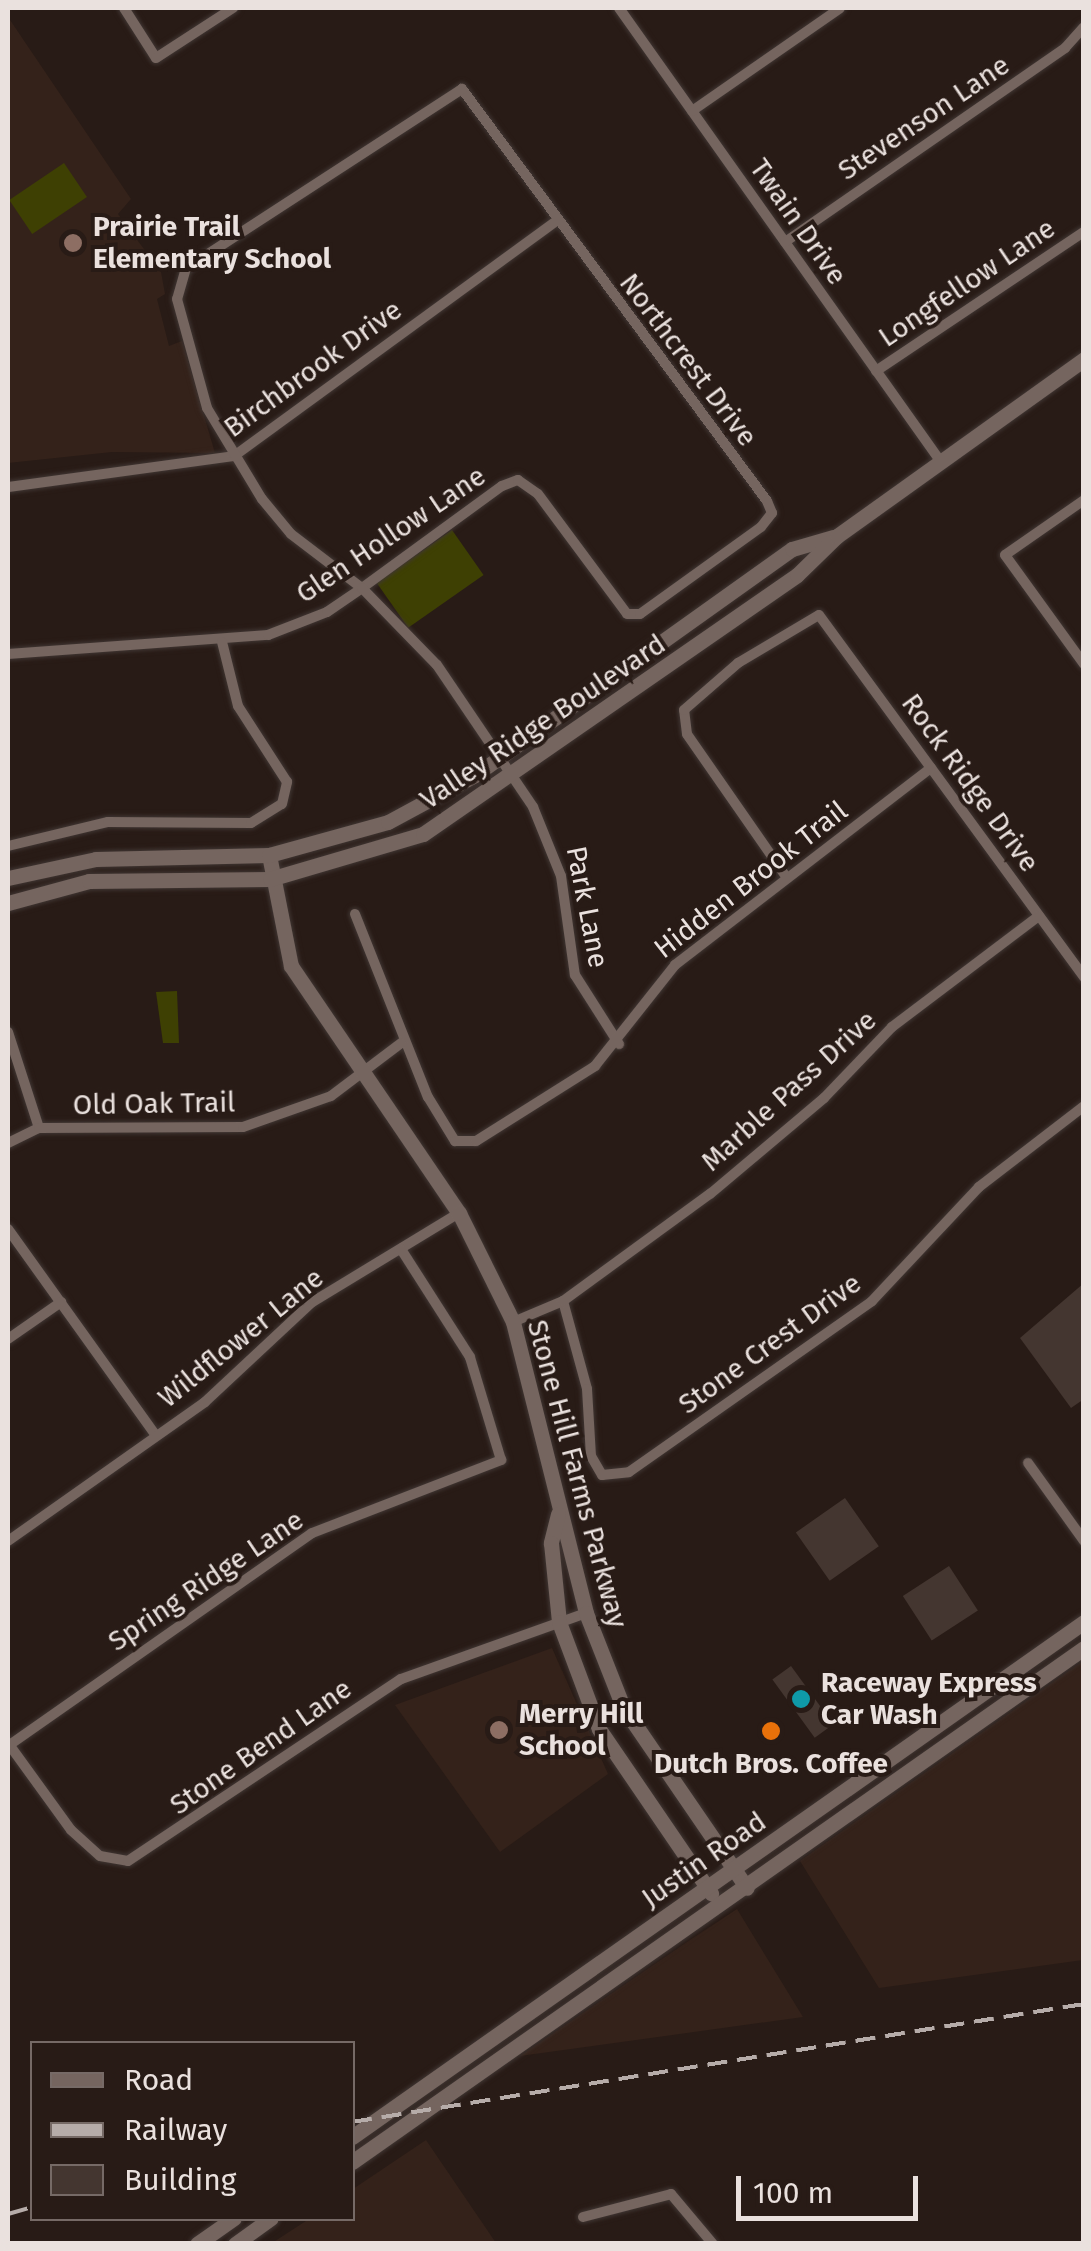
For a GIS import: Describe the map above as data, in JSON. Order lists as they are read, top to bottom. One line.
{"streets":{"main road":["Valley Ridge Boulevard","Stone Hill Farms Parkway","Justin Road"],"street":["Stevenson Lane","Twain Drive","Longfellow Lane","Northcrest Drive","Birchbrook Drive","Glen Hollow Lane","Rock Ridge Drive","Hidden Brook Trail","Park Lane","Marble Pass Drive","Old Oak Trail","Wildflower Lane","Stone Crest Drive","Spring Ridge Lane","Stone Bend Lane"]},"crossings":[["Stevenson Lane","Twain Drive"],["Twain Drive","Longfellow Lane"],["Twain Drive","Valley Ridge Boulevard"],["Northcrest Drive","Birchbrook Drive"],["Northcrest Drive","Glen Hollow Lane"],["Northcrest Drive","Park Lane"],["Birchbrook Drive","Park Lane"],["Glen Hollow Lane","Park Lane"],["Valley Ridge Boulevard","Park Lane"],["Valley Ridge Boulevard","Stone Hill Farms Parkway"],["Rock Ridge Drive","Hidden Brook Trail"],["Rock Ridge Drive","Marble Pass Drive"],["Hidden Brook Trail","Park Lane"],["Hidden Brook Trail","Old Oak Trail"],["Marble Pass Drive","Stone Crest Drive"],["Marble Pass Drive","Stone Hill Farms Parkway"],["Old Oak Trail","Stone Hill Farms Parkway"],["Wildflower Lane","Stone Hill Farms Parkway"],["Wildflower Lane","Spring Ridge Lane"],["Stone Hill Farms Parkway","Stone Bend Lane"],["Stone Hill Farms Parkway","Justin Road"],["Spring Ridge Lane","Stone Bend Lane"]],"places":["Prairie Trail Elementary School","Raceway Express Car Wash","Merry Hill School","Dutch Bros. Coffee"],"legend":["Road","Railway","Building"],"scale_bar":"100 m"}
